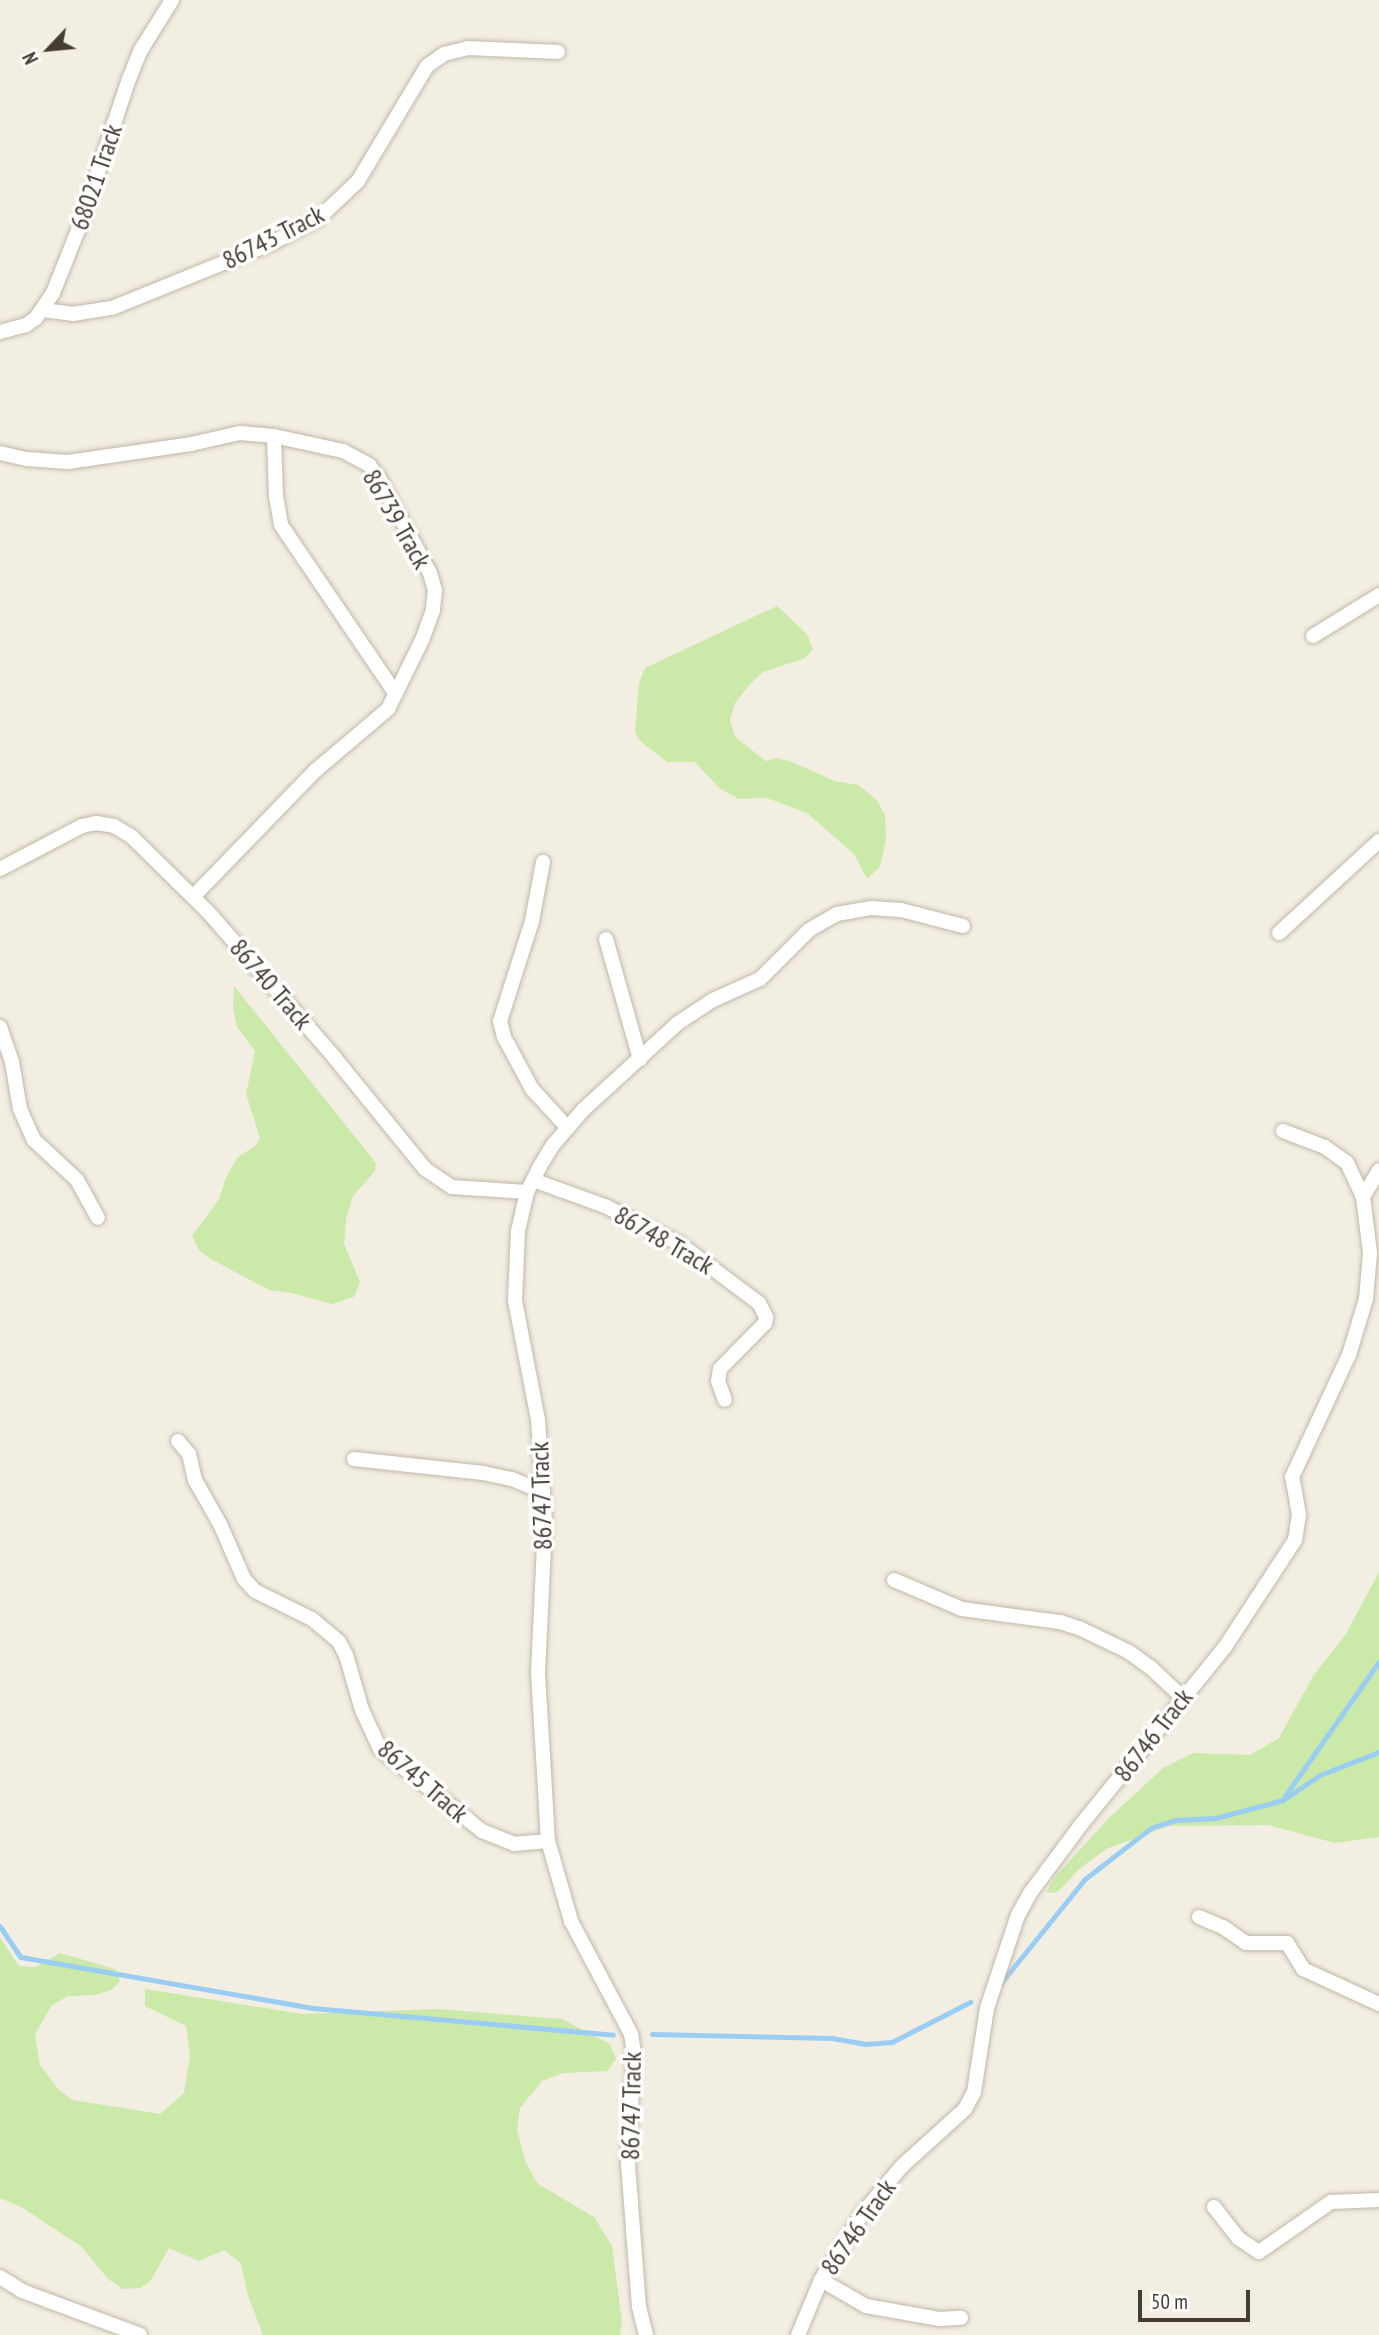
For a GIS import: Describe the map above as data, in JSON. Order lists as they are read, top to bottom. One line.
{"streets":{"street":["68021 Track","86743 Track","86739 Track","86740 Track","86748 Track","86747 Track","86746 Track","86745 Track"]},"crossings":[["68021 Track","86743 Track"],["86739 Track","86740 Track"],["86740 Track","86748 Track"],["86740 Track","86747 Track"],["86748 Track","86747 Track"],["86747 Track","86745 Track"]],"scale_bar":"50 m","north":"bottom left"}
